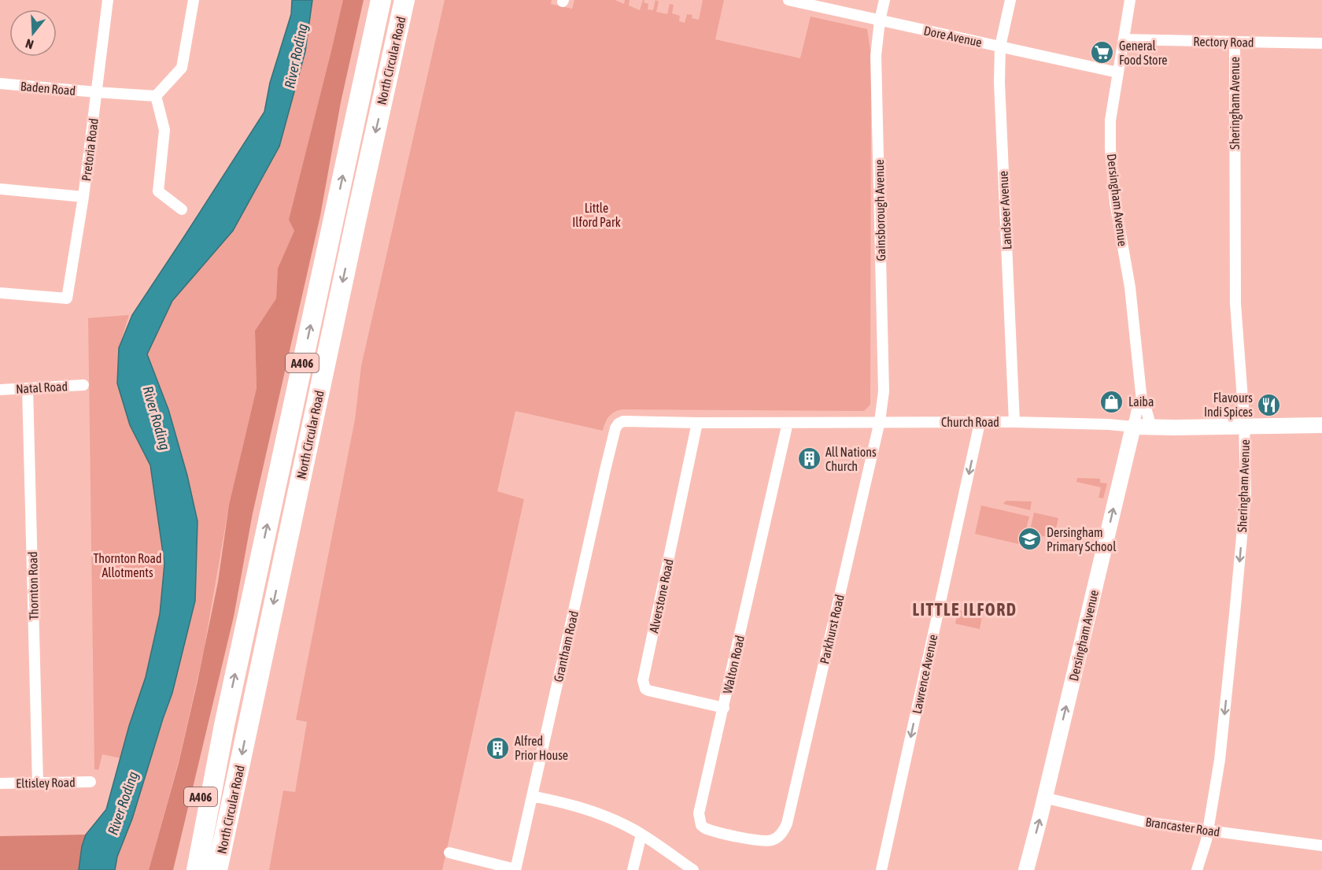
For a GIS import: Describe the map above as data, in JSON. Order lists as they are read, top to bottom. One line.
{"streets":{"highway":["North Circular Road","A406"],"main road":["Dersingham Avenue","Church Road"],"street":["Dore Avenue","Rectory Road","Baden Road","Sheringham Avenue","Pretoria Road","Gainsborough Avenue","Landseer Avenue","Natal Road","Thornton Road","Alverstone Road","Parkhurst Road","Grantham Road","Walton Road","Lawrence Avenue","Eltisley Road","Brancaster Road"]},"crossings":[["Dore Avenue","Dersingham Avenue"],["Dore Avenue","Gainsborough Avenue"],["Dore Avenue","Landseer Avenue"],["Rectory Road","Sheringham Avenue"],["Rectory Road","Dersingham Avenue"],["North Circular Road","A406"],["Baden Road","Pretoria Road"],["Sheringham Avenue","Church Road"],["Sheringham Avenue","Brancaster Road"],["Dersingham Avenue","Church Road"],["Dersingham Avenue","Brancaster Road"],["Gainsborough Avenue","Church Road"],["Gainsborough Avenue","Parkhurst Road"],["Landseer Avenue","Church Road"],["Natal Road","Thornton Road"],["Church Road","Alverstone Road"],["Church Road","Parkhurst Road"],["Church Road","Grantham Road"],["Church Road","Walton Road"],["Church Road","Lawrence Avenue"],["Thornton Road","Eltisley Road"],["Alverstone Road","Walton Road"],["Parkhurst Road","Walton Road"]],"one_way":["Sheringham Avenue","Dersingham Avenue","Lawrence Avenue"],"districts":["LITTLE ILFORD"],"water":["River Roding"],"parks":["Little Ilford Park","Thornton Road Allotments"],"places":{"supermarket":["General Food Store"],"shop":["Laiba"],"restaurant":["Flavours Indi Spices"],"building":["All Nations Church","Alfred Prior House"],"school or university":["Dersingham Primary School"]},"north":"bottom"}
